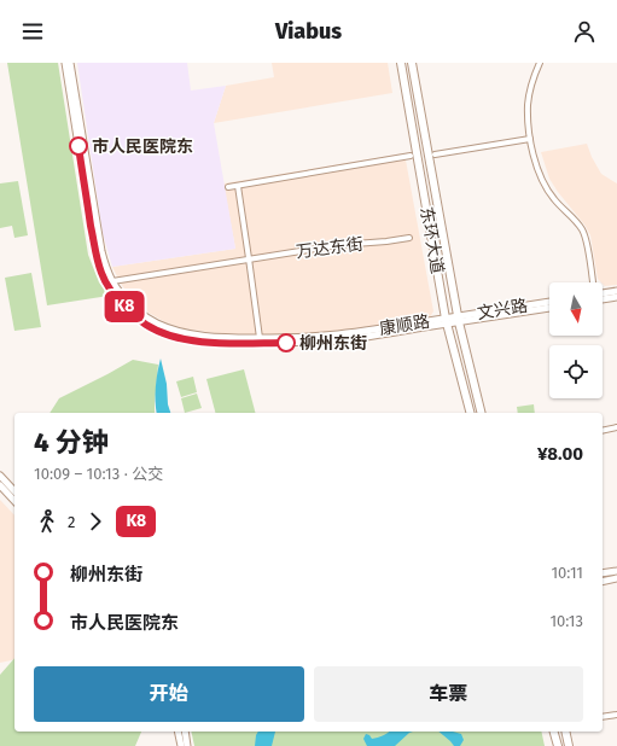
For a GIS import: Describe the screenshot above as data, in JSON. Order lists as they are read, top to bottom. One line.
{"streets":{"highway":["东环大道"],"main road":["文兴路","康顺路"],"street":["万达东街"]},"crossings":[["东环大道","文兴路"],["东环大道","康顺路"],["万达东街","康顺路"],["文兴路","康顺路"]],"places":["市人民医院东","柳州东街"],"lines":["bus line K8"],"north":"bottom","page":{"header":"Viabus","on_map":"K8","heading":["4 分钟","10:09 – 10:13 · 公交","¥8.00"],"legs":["2","K8"],"list":[{"name":"柳州东街","value":"10:11"},{"name":"市人民医院东","value":"10:13"}],"buttons":["开始","车票"]}}
